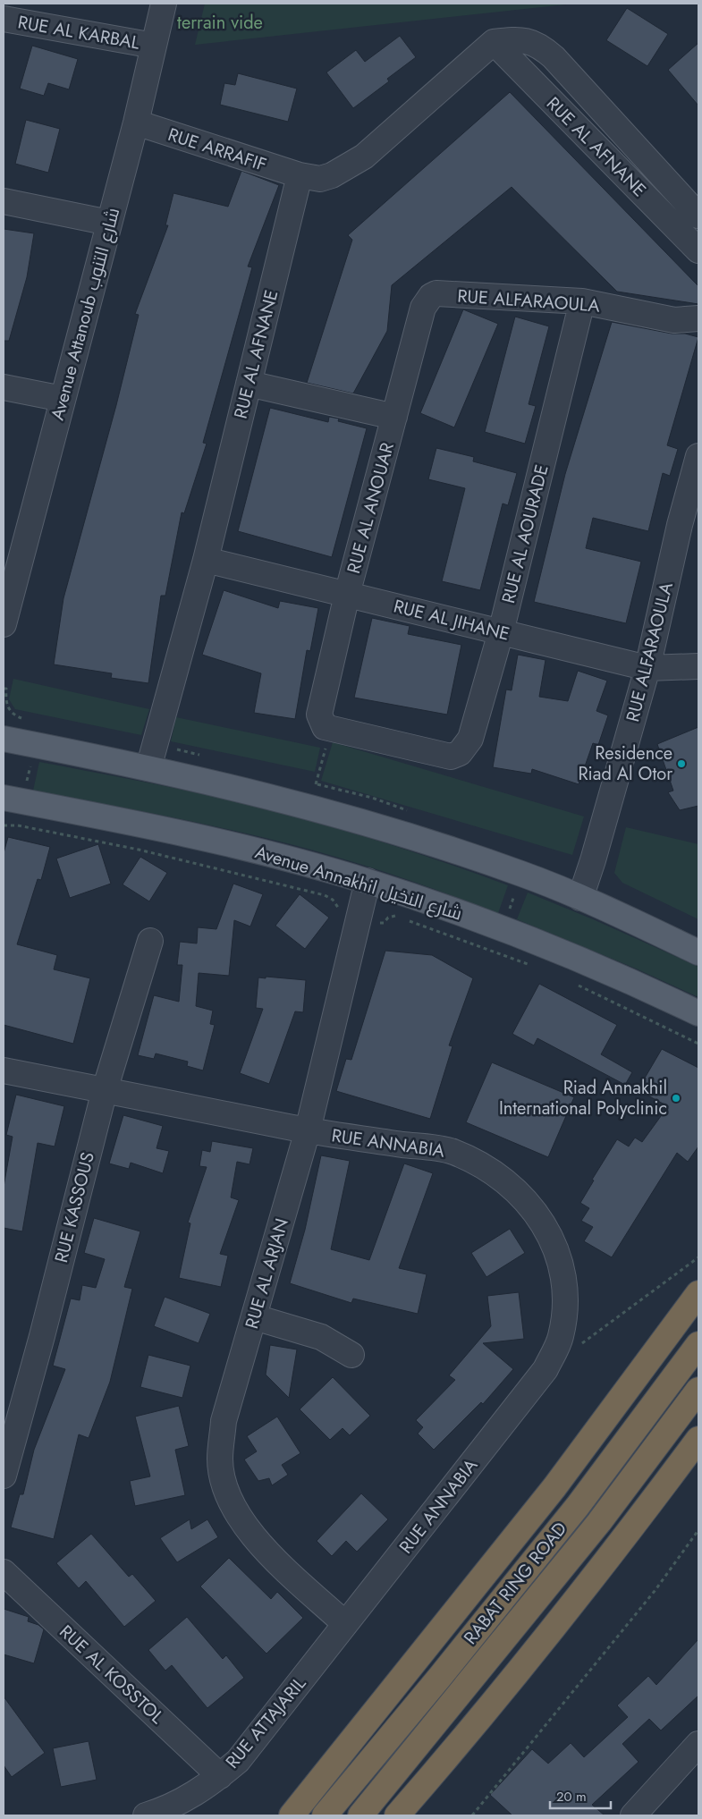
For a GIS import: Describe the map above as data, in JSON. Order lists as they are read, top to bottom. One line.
{"streets":{"highway":["RABAT RING ROAD"],"main road":["Avenue Annakhil شارع النخيل"],"street":["RUE AL KARBAL","RUE AL AFNANE","RUE ARRAFIF","RUE ALFARAOULA","Avenue Attanoub شارع التنوب","RUE AL ANOUAR","RUE AL AOURADE","RUE AL JIHANE","RUE ANNABIA","RUE KASSOUS","RUE AL ARJAN","RUE AL KOSSTOL","RUE ATTAJARIL"]},"crossings":[["RUE AL KARBAL","Avenue Attanoub شارع التنوب"],["RUE AL AFNANE","RUE ARRAFIF"],["RUE AL AFNANE","RUE AL JIHANE"],["RUE ARRAFIF","Avenue Attanoub شارع التنوب"],["RUE ALFARAOULA","RUE AL ANOUAR"],["RUE ALFARAOULA","RUE AL AOURADE"],["RUE ALFARAOULA","RUE AL JIHANE"],["RUE AL ANOUAR","RUE AL AOURADE"],["RUE AL ANOUAR","RUE AL JIHANE"],["RUE AL AOURADE","RUE AL JIHANE"],["Avenue Annakhil شارع النخيل","RUE AL ARJAN"],["RUE ANNABIA","RUE KASSOUS"],["RUE ANNABIA","RUE AL ARJAN"],["RUE ANNABIA","RUE ATTAJARIL"],["RUE AL ARJAN","RUE ATTAJARIL"],["RUE AL KOSSTOL","RUE ATTAJARIL"]],"parks":["terrain vide"],"places":["Residence Riad Al Otor","Riad Annakhil International Polyclinic"],"scale_bar":"20 m"}
